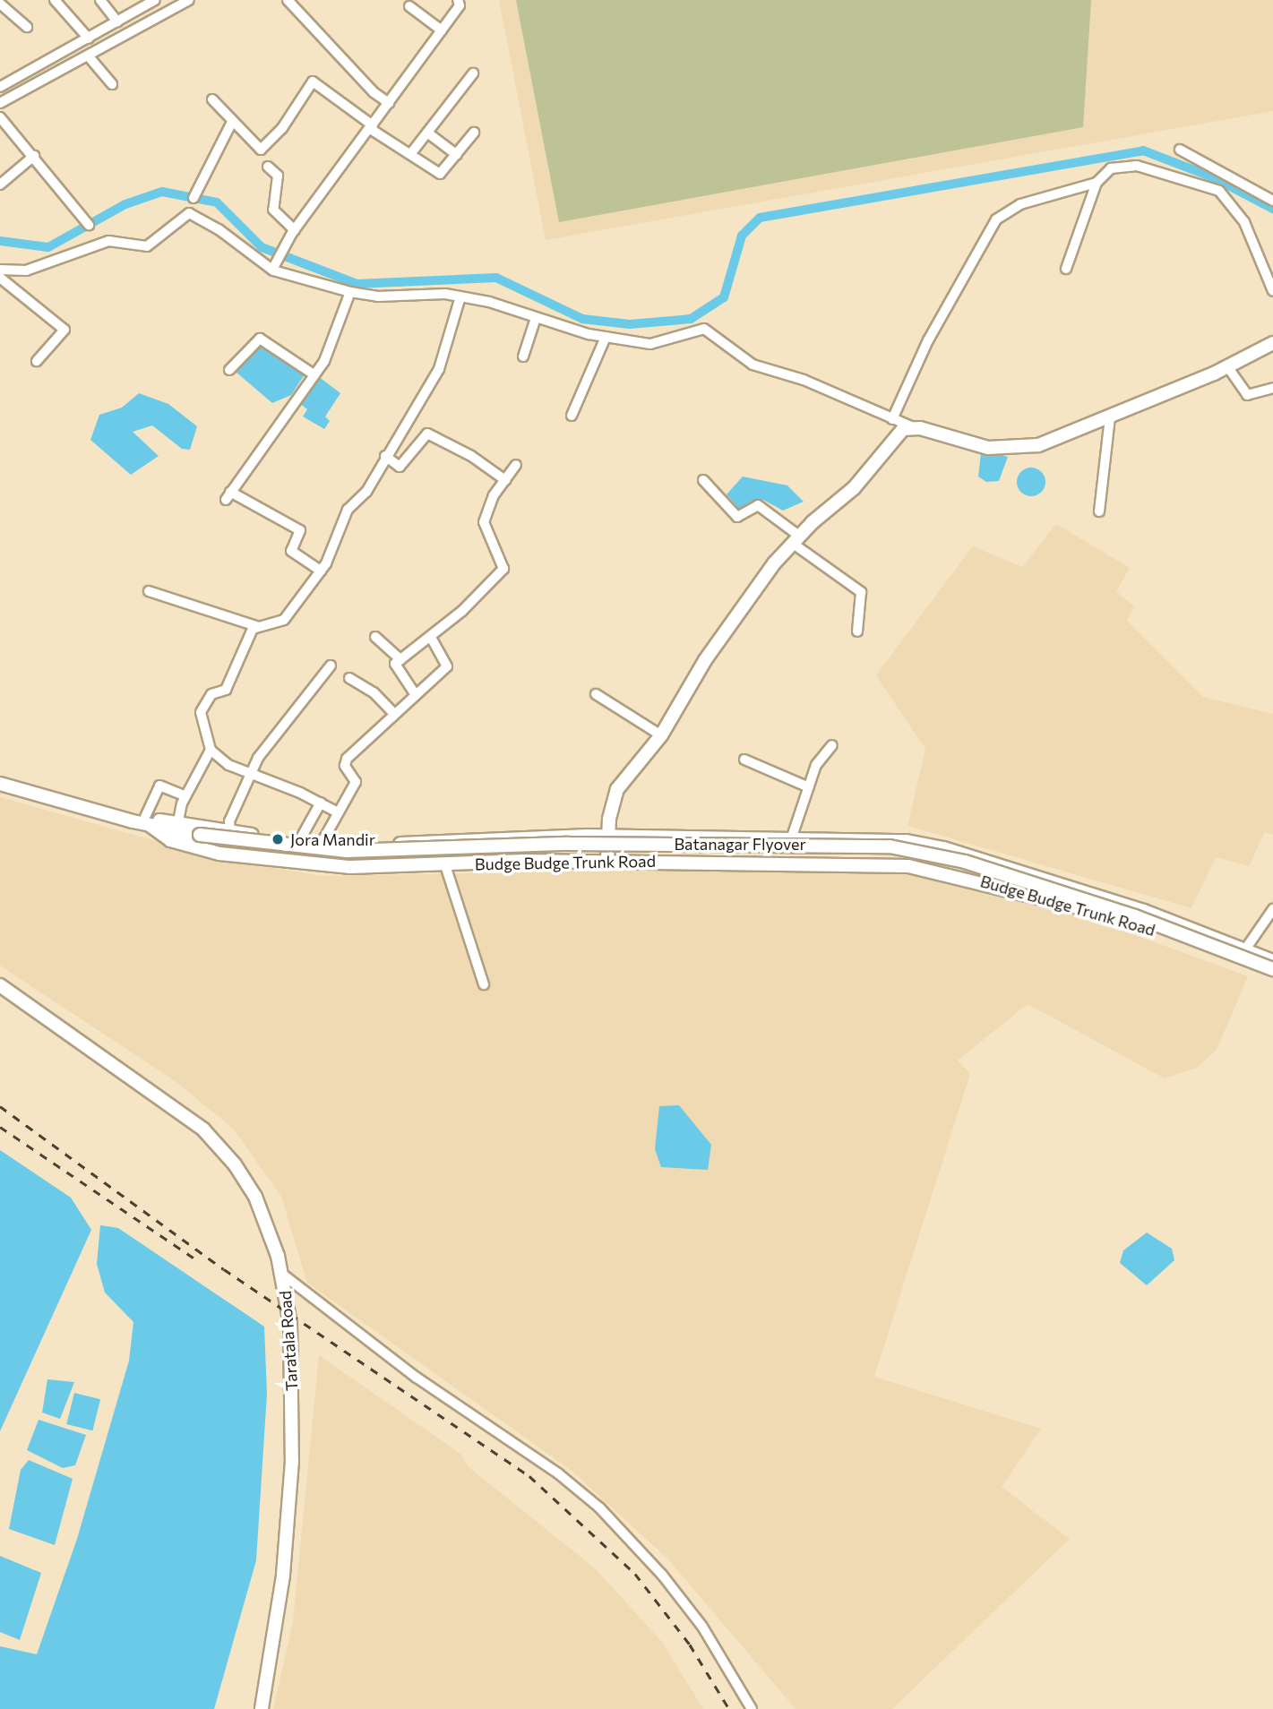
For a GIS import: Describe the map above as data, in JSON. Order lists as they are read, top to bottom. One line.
{"streets":{"street":["Batanagar Flyover","Budge Budge Trunk Road","Taratala Road"]},"crossings":[["Batanagar Flyover","Budge Budge Trunk Road"]],"places":["Jora Mandir"]}
